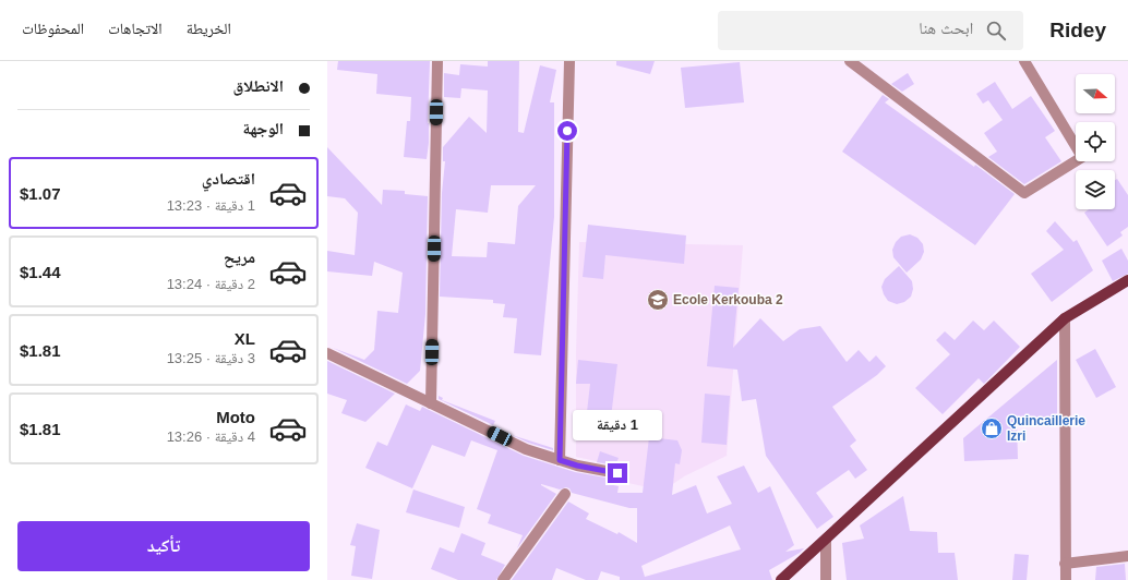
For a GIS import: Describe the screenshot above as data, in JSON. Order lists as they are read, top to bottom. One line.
{"places":{"school or university":["Ecole Kerkouba 2"],"shop":["Quincaillerie Izri"]},"north":"right","page":{"header":"Ridey","search":"ابحث هنا","nav":["الخريطة","الاتجاهات","المحفوظات"],"banner":["الانطلاق","الوجهة"],"list":[{"name":"اقتصادي","note":"1 دقيقة · 13:23","value":"$1.07"},{"name":"مريح","note":"2 دقيقة · 13:24","value":"$1.44"},{"name":"XL","note":"3 دقيقة · 13:25","value":"$1.81"},{"name":"Moto","note":"4 دقيقة · 13:26","value":"$1.81"}],"bubble":"1 دقيقة","buttons":"تأكيد"}}
